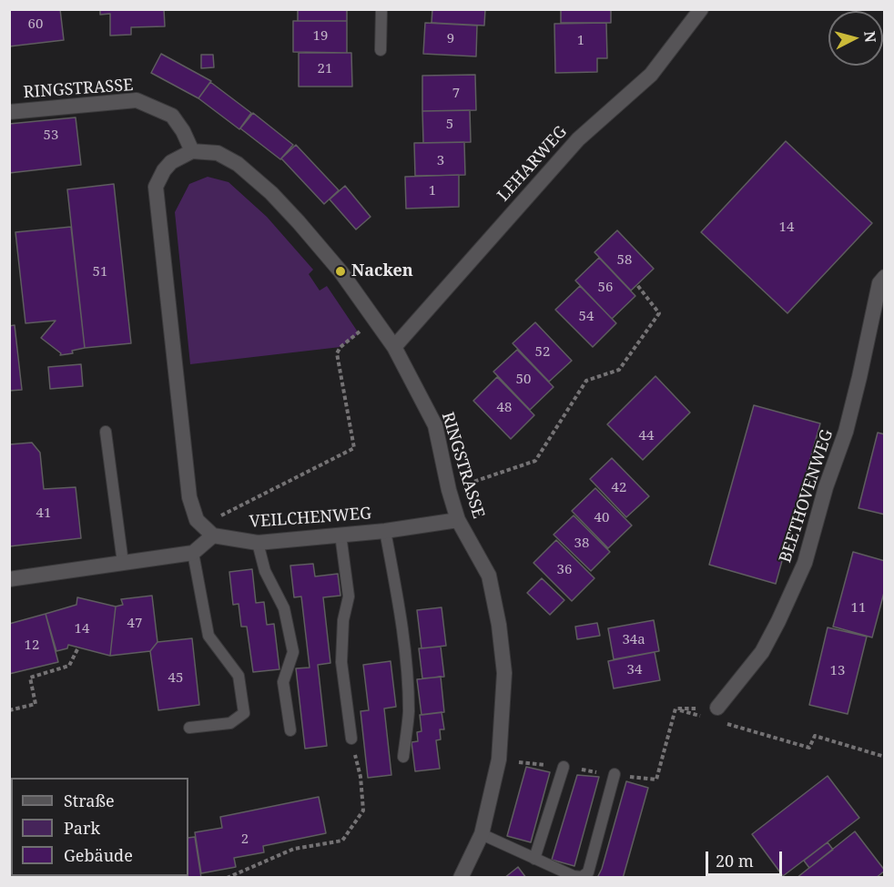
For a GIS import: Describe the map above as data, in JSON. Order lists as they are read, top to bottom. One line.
{"streets":{"street":["RINGSTRASSE","LEHARWEG","BEETHOVENWEG","VEILCHENWEG"]},"crossings":[["RINGSTRASSE","LEHARWEG"],["RINGSTRASSE","VEILCHENWEG"]],"places":["Nacken"],"house_numbers":["60","19","9","1","21","7","5","53","3","1","14","58","51","56","54","52","50","48","44","42","41","40","38","36","11","47","14","34a","12","34","13","45","2"],"legend":["Straße","Park","Gebäude"],"scale_bar":"20 m","north":"right"}
